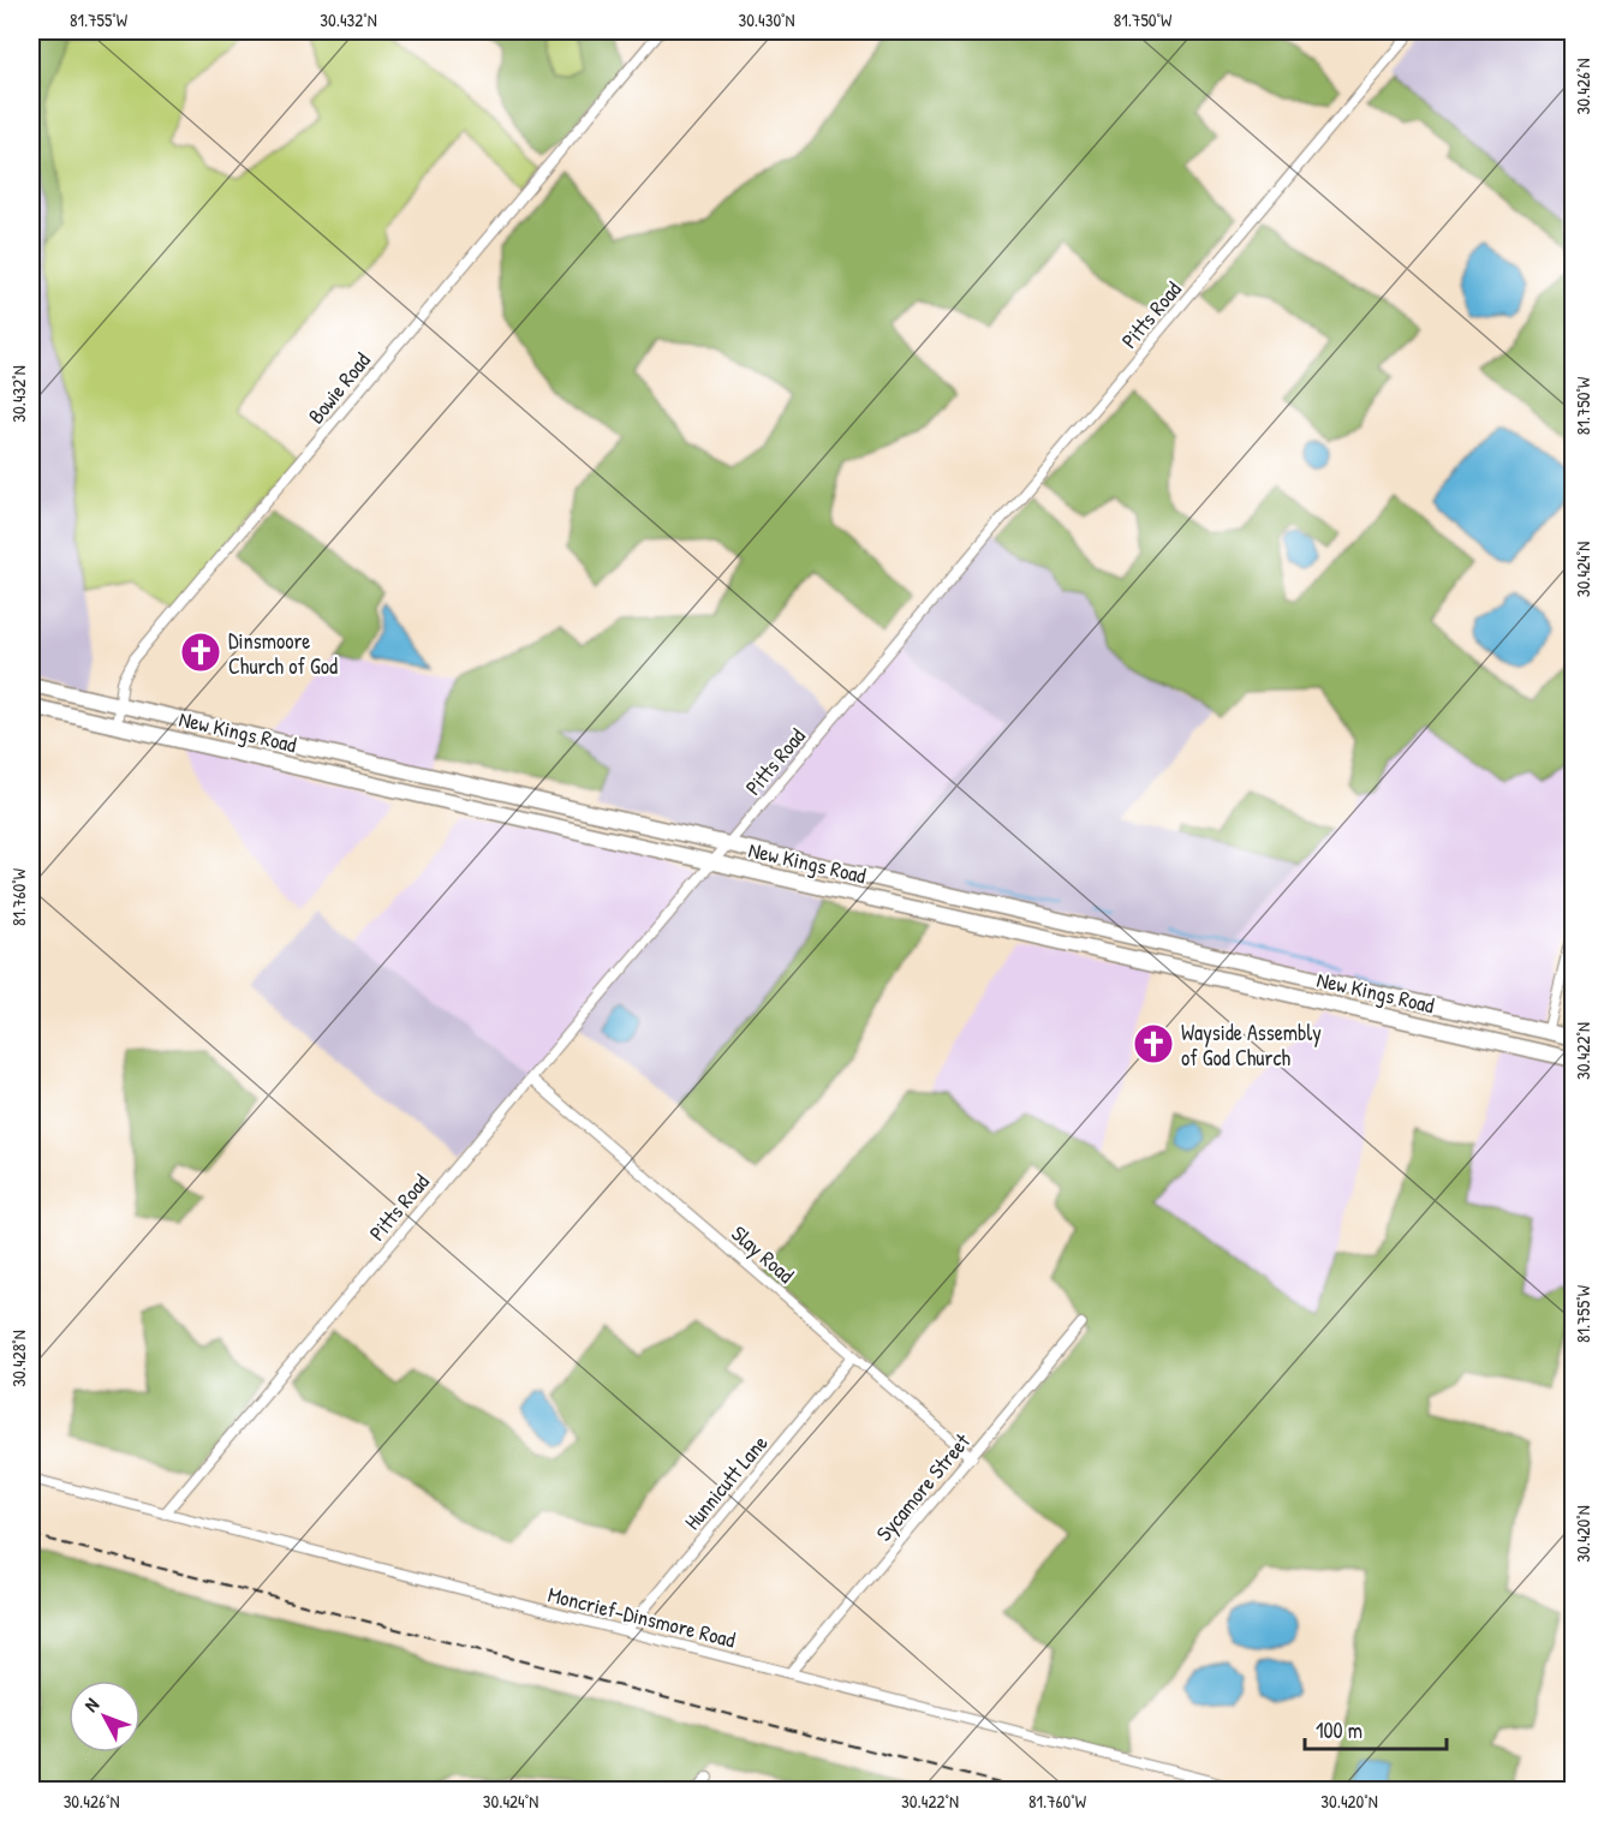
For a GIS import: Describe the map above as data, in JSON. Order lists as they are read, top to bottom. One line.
{"streets":{"highway":["New Kings Road"],"street":["Pitts Road","Bowie Road","Slay Road","Hunnicutt Lane","Sycamore Street","Moncrief-Dinsmore Road"]},"crossings":[["Pitts Road","New Kings Road"],["Pitts Road","Slay Road"],["Pitts Road","Moncrief-Dinsmore Road"],["Bowie Road","New Kings Road"],["Slay Road","Hunnicutt Lane"],["Slay Road","Sycamore Street"],["Hunnicutt Lane","Moncrief-Dinsmore Road"],["Sycamore Street","Moncrief-Dinsmore Road"]],"places":{"church":["Dinsmoore Church of God","Wayside Assembly of God Church"]},"scale_bar":"100 m","north":"top left","coordinates":["81.755°W","30.432°N","30.430°N","81.750°W","30.426°N","30.424°N","81.760°W","30.422°N","30.428°N","30.420°N"]}
